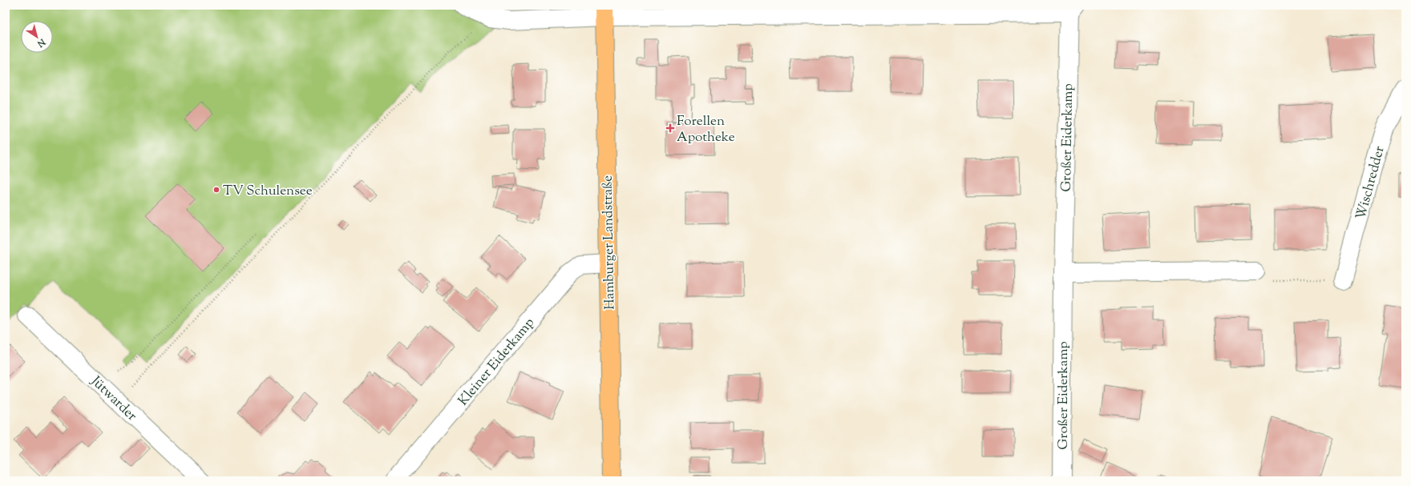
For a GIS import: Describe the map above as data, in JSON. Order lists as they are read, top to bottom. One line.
{"streets":{"main road":["Hamburger Landstraße"],"street":["Großer Eiderkamp","Wischredder","Kleiner Eiderkamp","Jütwarder"]},"crossings":[["Hamburger Landstraße","Kleiner Eiderkamp"]],"places":{"health":["Forellen Apotheke"],"other":["TV Schulensee"]},"north":"bottom right"}
